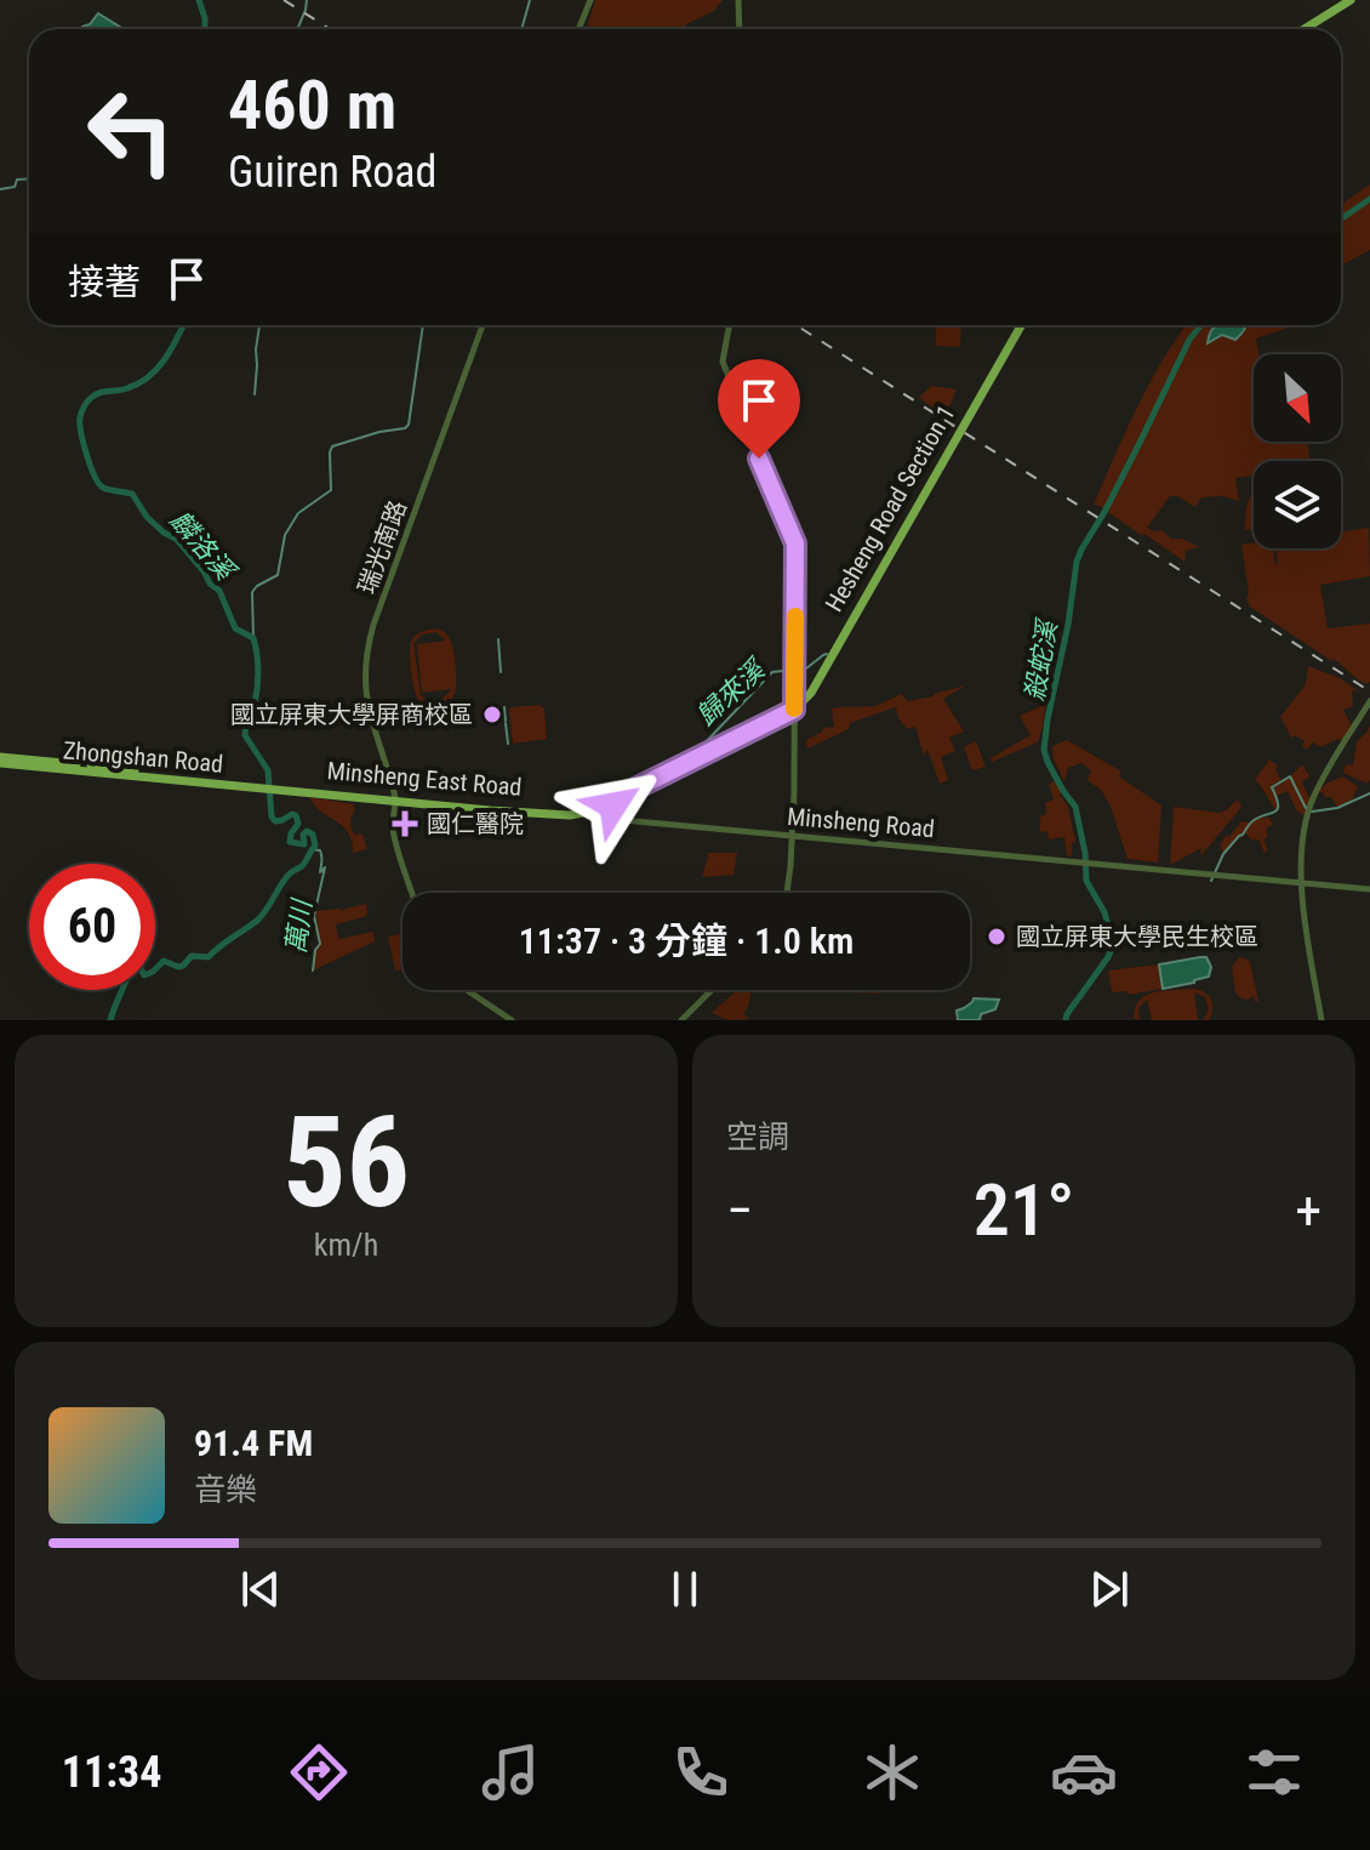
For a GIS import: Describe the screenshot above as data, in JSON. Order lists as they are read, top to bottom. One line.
{"streets":{"main road":["Hesheng Road Section 1","Zhongshan Road","Minsheng East Road"],"street":["瑞光南路","Minsheng Road"]},"crossings":[["Hesheng Road Section 1","Minsheng East Road"],["瑞光南路","Minsheng East Road"],["Zhongshan Road","Minsheng East Road"],["Minsheng East Road","Minsheng Road"]],"water":["麟洛溪","殺蛇溪","歸來溪","萬川"],"places":{"other":["國立屏東大學屏商校區","國立屏東大學民生校區"],"health":["國仁醫院"]},"north":"bottom right","page":{"turn":["460 m","Guiren Road"],"then":"接著","limit":"60","trip":"11:37 · 3 分鐘 · 1.0 km","tile":[["56","km/h"],"空調"],"heat":["−","21°","+"],"song":["91.4 FM","音樂"],"tabs":"11:34"}}
